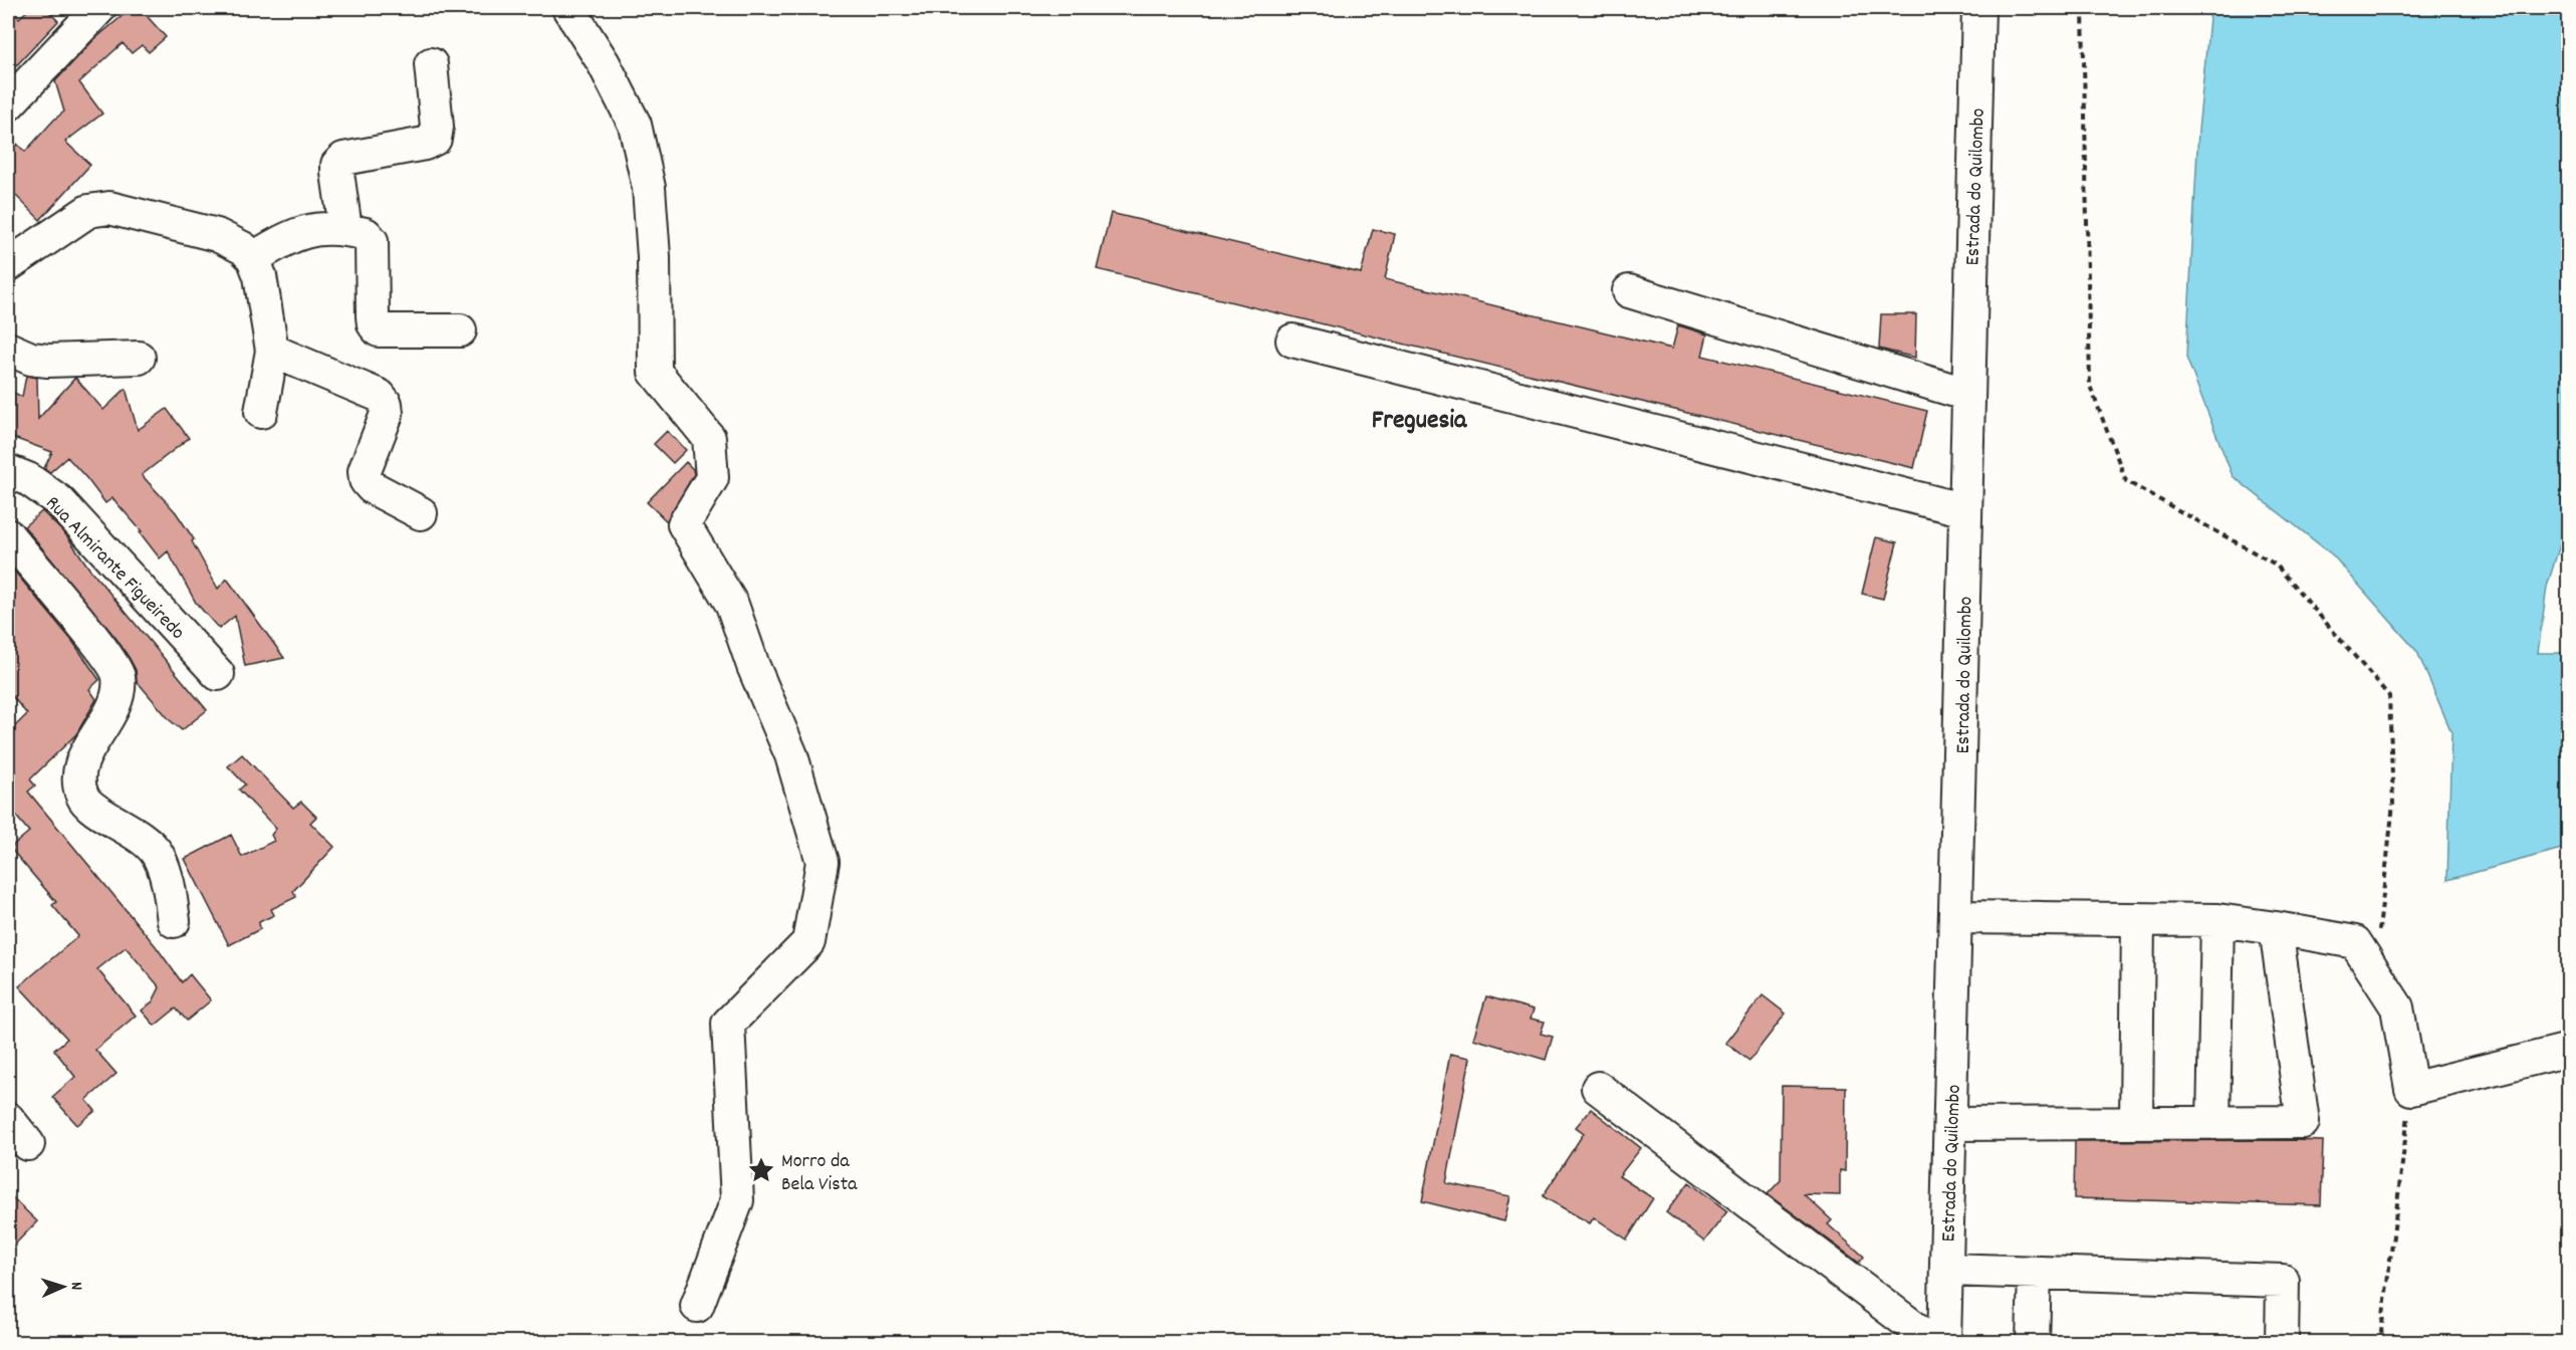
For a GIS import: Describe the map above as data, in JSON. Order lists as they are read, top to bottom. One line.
{"streets":{"street":["Estrada do Quilombo","Rua Almirante Figueiredo"]},"districts":["Freguesia"],"places":{"place":["Morro da Bela Vista"]},"north":"right"}
